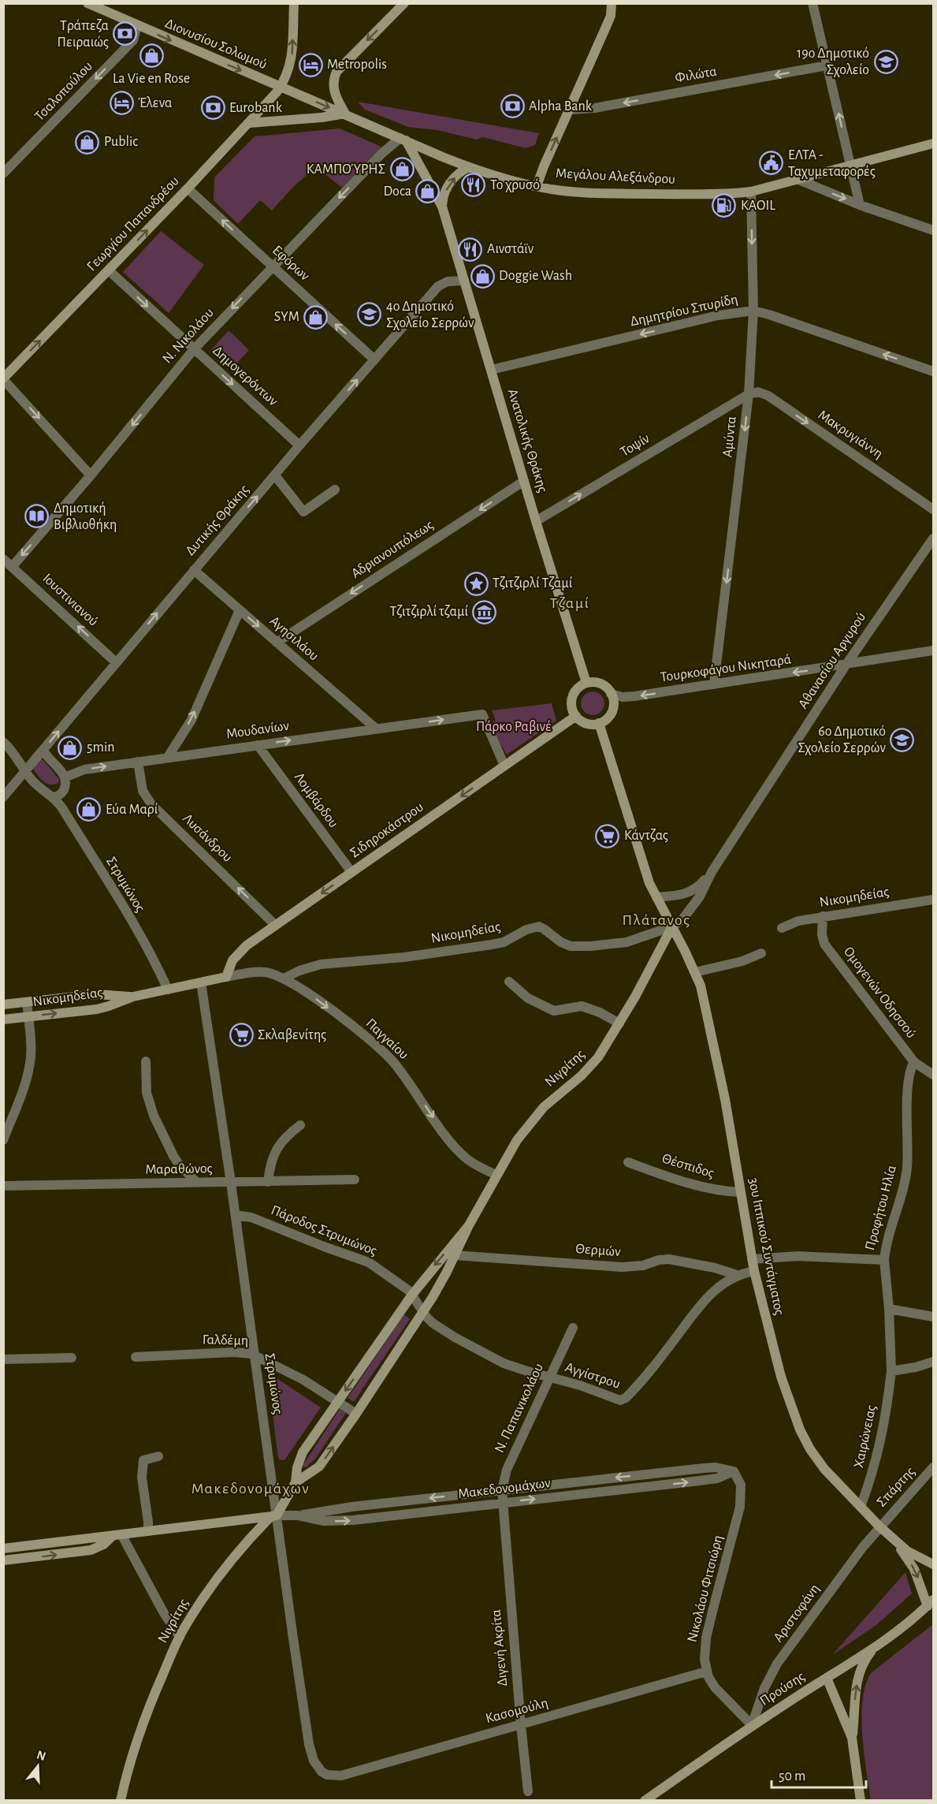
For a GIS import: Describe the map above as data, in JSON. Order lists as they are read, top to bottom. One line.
{"streets":{"street":["Διονυσίου Σολωμού","Φιλώτα","Τσαλοπούλου","Μεγάλου Αλεξάνδρου","Γεωργίου Παπανδρέου","Εφόρων","Δημητρίου Σπυρίδη","Ν. Νικολάου","Δημογερόντων","Μακρυγιάννη","Αμύντα","Ανατολικής Θράκης","Τοψίν","Δυτικής Θράκης","Αδριανουπόλεως","Ιουστινιανού","Αγησιλάου","Αθανασίου Αργυρού","Τουρκοφάγου Νικηταρά","Μουδανίων","Λομβάρδου","Σιδηροκάστρου","Λυσάνδρου","Στρυμώνος","Νικομηδείας","Ομογενών Οδησσού","Παγγαίου","Νιγρίτης","Θέσπιδος","Μαραθώνος","Προφήτου Ηλία","Πάροδος Στρυμώνος","3ου Ιππικού Συντάγματος","Θερμών","Γαλδέμη","Αγγίστρου","Ν. Παπανικολάου","Χαιρώνειας","Σπάρτης","Μακεδονομάχων","Νικολάου Φιτσιώρη","Αριστοφάνη","Διγενή Ακρίτα","Προύσης","Κασομούλη"]},"crossings":[["Διονυσίου Σολωμού","Τσαλοπούλου"],["Διονυσίου Σολωμού","Μεγάλου Αλεξάνδρου"],["Διονυσίου Σολωμού","Γεωργίου Παπανδρέου"],["Μεγάλου Αλεξάνδρου","Γεωργίου Παπανδρέου"],["Μεγάλου Αλεξάνδρου","Ν. Νικολάου"],["Μεγάλου Αλεξάνδρου","Αμύντα"],["Μεγάλου Αλεξάνδρου","Ανατολικής Θράκης"],["Γεωργίου Παπανδρέου","Εφόρων"],["Γεωργίου Παπανδρέου","Δημογερόντων"],["Εφόρων","Ν. Νικολάου"],["Εφόρων","Δυτικής Θράκης"],["Δημητρίου Σπυρίδη","Αμύντα"],["Δημητρίου Σπυρίδη","Ανατολικής Θράκης"],["Ν. Νικολάου","Δημογερόντων"],["Ν. Νικολάου","Ανατολικής Θράκης"],["Ν. Νικολάου","Ιουστινιανού"],["Δημογερόντων","Δυτικής Θράκης"],["Μακρυγιάννη","Αμύντα"],["Μακρυγιάννη","Τοψίν"],["Αμύντα","Τοψίν"],["Αμύντα","Τουρκοφάγου Νικηταρά"],["Ανατολικής Θράκης","Τοψίν"],["Ανατολικής Θράκης","Δυτικής Θράκης"],["Ανατολικής Θράκης","Αδριανουπόλεως"],["Ανατολικής Θράκης","Τουρκοφάγου Νικηταρά"],["Ανατολικής Θράκης","Σιδηροκάστρου"],["Δυτικής Θράκης","Ιουστινιανού"],["Δυτικής Θράκης","Αγησιλάου"],["Δυτικής Θράκης","Στρυμώνος"],["Αδριανουπόλεως","Αγησιλάου"],["Αγησιλάου","Μουδανίων"],["Αθανασίου Αργυρού","Τουρκοφάγου Νικηταρά"],["Αθανασίου Αργυρού","Νικομηδείας"],["Αθανασίου Αργυρού","Νιγρίτης"],["Αθανασίου Αργυρού","3ου Ιππικού Συντάγματος"],["Τουρκοφάγου Νικηταρά","Σιδηροκάστρου"],["Μουδανίων","Λομβάρδου"],["Μουδανίων","Σιδηροκάστρου"],["Μουδανίων","Λυσάνδρου"],["Λομβάρδου","Σιδηροκάστρου"],["Σιδηροκάστρου","Λυσάνδρου"],["Σιδηροκάστρου","Νικομηδείας"],["Σιδηροκάστρου","Παγγαίου"],["Στρυμώνος","Νικομηδείας"],["Στρυμώνος","Νιγρίτης"],["Στρυμώνος","Μαραθώνος"],["Στρυμώνος","Πάροδος Στρυμώνος"],["Στρυμώνος","Γαλδέμη"],["Στρυμώνος","Μακεδονομάχων"],["Στρυμώνος","Κασομούλη"],["Νικομηδείας","Ομογενών Οδησσού"],["Νικομηδείας","Παγγαίου"],["Νικομηδείας","Νιγρίτης"],["Νικομηδείας","3ου Ιππικού Συντάγματος"],["Ομογενών Οδησσού","Προφήτου Ηλία"],["Παγγαίου","Νιγρίτης"],["Νιγρίτης","Πάροδος Στρυμώνος"],["Νιγρίτης","3ου Ιππικού Συντάγματος"],["Νιγρίτης","Θερμών"],["Νιγρίτης","Γαλδέμη"],["Νιγρίτης","Αγγίστρου"],["Νιγρίτης","Μακεδονομάχων"],["Θέσπιδος","3ου Ιππικού Συντάγματος"],["Προφήτου Ηλία","3ου Ιππικού Συντάγματος"],["Προφήτου Ηλία","Χαιρώνειας"],["Πάροδος Στρυμώνος","Αγγίστρου"],["3ου Ιππικού Συντάγματος","Αγγίστρου"],["3ου Ιππικού Συντάγματος","Χαιρώνειας"],["3ου Ιππικού Συντάγματος","Σπάρτης"],["3ου Ιππικού Συντάγματος","Αριστοφάνη"],["Θερμών","Αγγίστρου"],["Αγγίστρου","Ν. Παπανικολάου"],["Ν. Παπανικολάου","Μακεδονομάχων"],["Ν. Παπανικολάου","Διγενή Ακρίτα"],["Σπάρτης","Αριστοφάνη"],["Μακεδονομάχων","Νικολάου Φιτσιώρη"],["Μακεδονομάχων","Διγενή Ακρίτα"],["Νικολάου Φιτσιώρη","Αριστοφάνη"],["Νικολάου Φιτσιώρη","Προύσης"],["Νικολάου Φιτσιώρη","Κασομούλη"],["Αριστοφάνη","Προύσης"],["Διγενή Ακρίτα","Κασομούλη"]],"one_way":["Διονυσίου Σολωμού","Φιλώτα","Τσαλοπούλου","Γεωργίου Παπανδρέου","Εφόρων","Δημητρίου Σπυρίδη","Ν. Νικολάου","Δημογερόντων","Μακρυγιάννη","Αμύντα","Τοψίν","Δυτικής Θράκης","Αδριανουπόλεως","Ιουστινιανού","Τουρκοφάγου Νικηταρά","Μουδανίων","Σιδηροκάστρου","Λυσάνδρου","Παγγαίου"],"districts":["Τζαμί","Πλάτανος","Μακεδονομάχων"],"parks":["Πάρκο Ραβινέ"],"places":{"bank":["Τράπεζα Πειραιώς","Alpha Bank","Eurobank"],"shop":["La Vie en Rose","Public","ΚΑΜΠΟΎΡΗΣ","Doca","Doggie Wash","SYM","5min","Εύα Μαρί"],"school or university":["19ο Δημοτικό Σχολείο","4ο Δημοτικό Σχολείο Σερρών","6ο Δημοτικό Σχολείο Σερρών"],"hotel":["Metropolis","Έλενα"],"public building":["ΕΛΤΑ - Ταχυμεταφορές"],"restaurant":["Το χρυσό","Αινστάϊν"],"fuel station":["KAOIL"],"library":["Δημοτική Βιβλιοθήκη"],"place":["Τζιτζιρλί Τζαμί"],"museum":["Τζιτζιρλί τζαμί"],"supermarket":["Κάντζας","Σκλαβενίτης"]},"scale_bar":"50 m","north":"top"}
